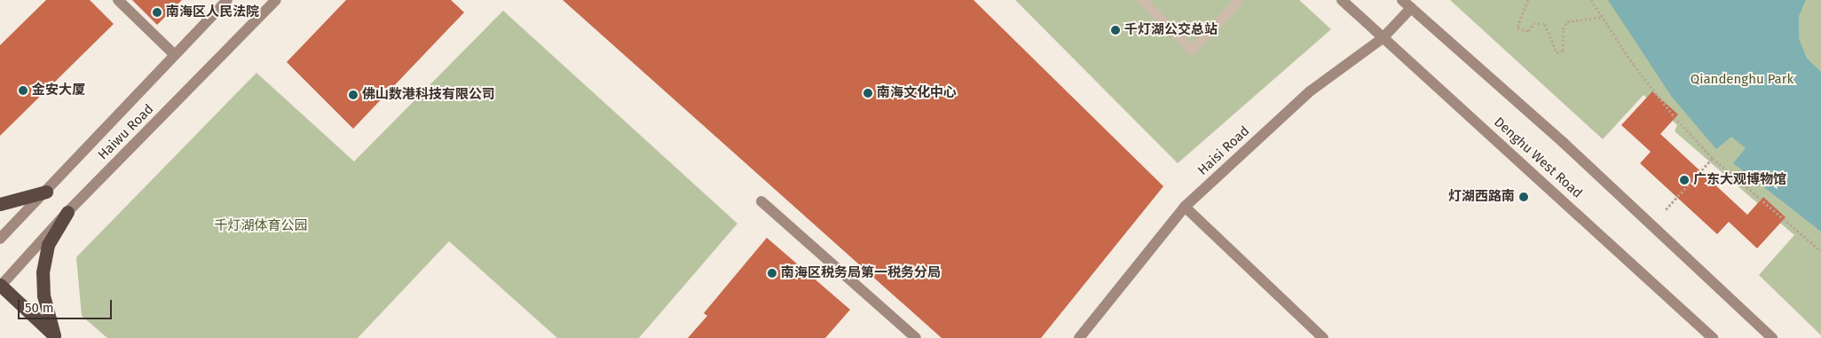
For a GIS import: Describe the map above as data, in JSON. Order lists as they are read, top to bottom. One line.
{"streets":{"main road":["Haiwu Road","Haisi Road","Denghu West Road"]},"crossings":[["Haisi Road","Denghu West Road"]],"parks":["Qiandenghu Park","千灯湖体育公园"],"places":["南海区人民法院","千灯湖公交总站","金安大厦","南海文化中心","佛山数港科技有限公司","广东大观博物馆","灯湖西路南","南海区税务局第一税务分局"],"scale_bar":"50 m"}
